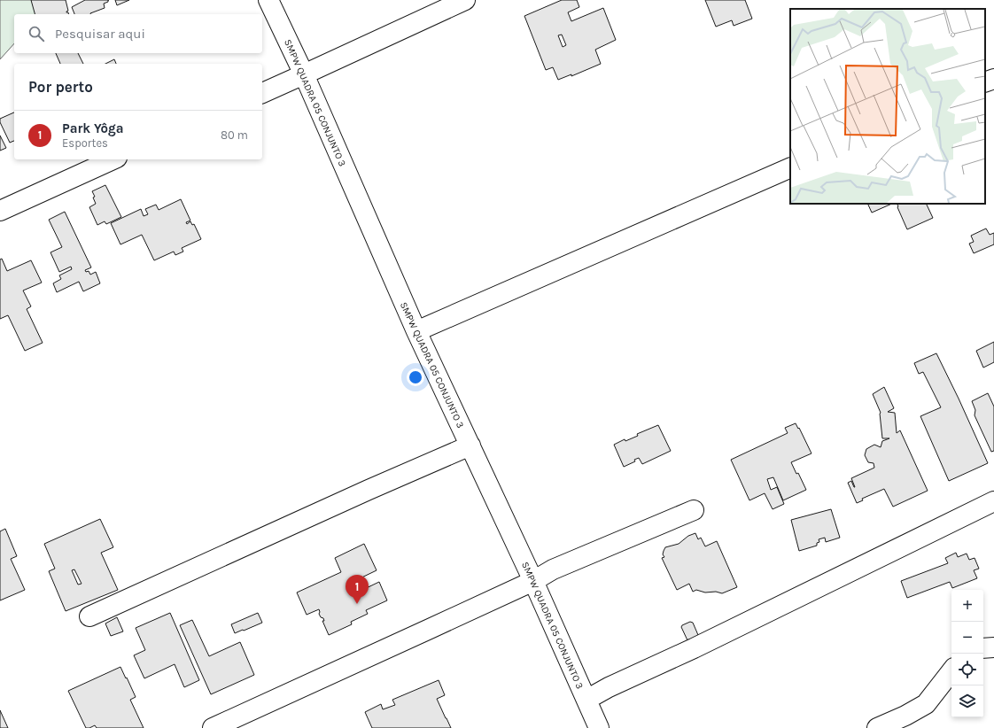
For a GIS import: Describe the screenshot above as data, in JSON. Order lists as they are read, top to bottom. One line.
{"streets":{"street":["SMPW QUADRA 05 CONJUNTO 3"]},"page":{"search":"Pesquisar aqui","heading":"Por perto","list":[{"mark":"1","name":"Park Yôga","note":"Esportes","value":"80 m"}],"pins":"1","map_buttons":["+","−"]}}
